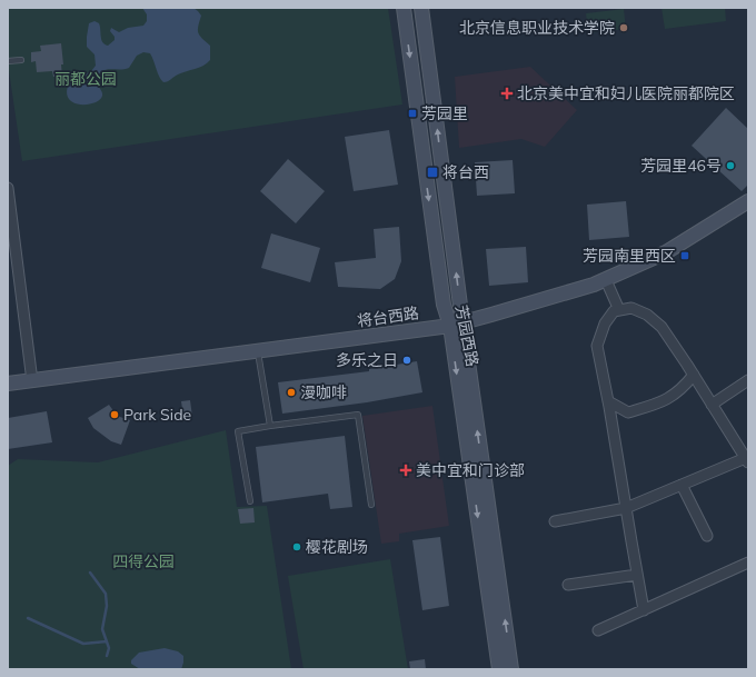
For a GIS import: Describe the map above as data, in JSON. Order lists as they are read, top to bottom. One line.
{"streets":{"main road":["将台西路","芳园西路"]},"crossings":[["将台西路","芳园西路"]],"parks":["丽都公园","四得公园"],"places":{"other":["北京信息职业技术学院","芳园里46号","多乐之日","漫咖啡","Park Side","樱花剧场"],"health":["北京美中宜和妇儿医院丽都院区","美中宜和门诊部"],"transit":["芳园里","将台西","芳园南里西区"]}}
